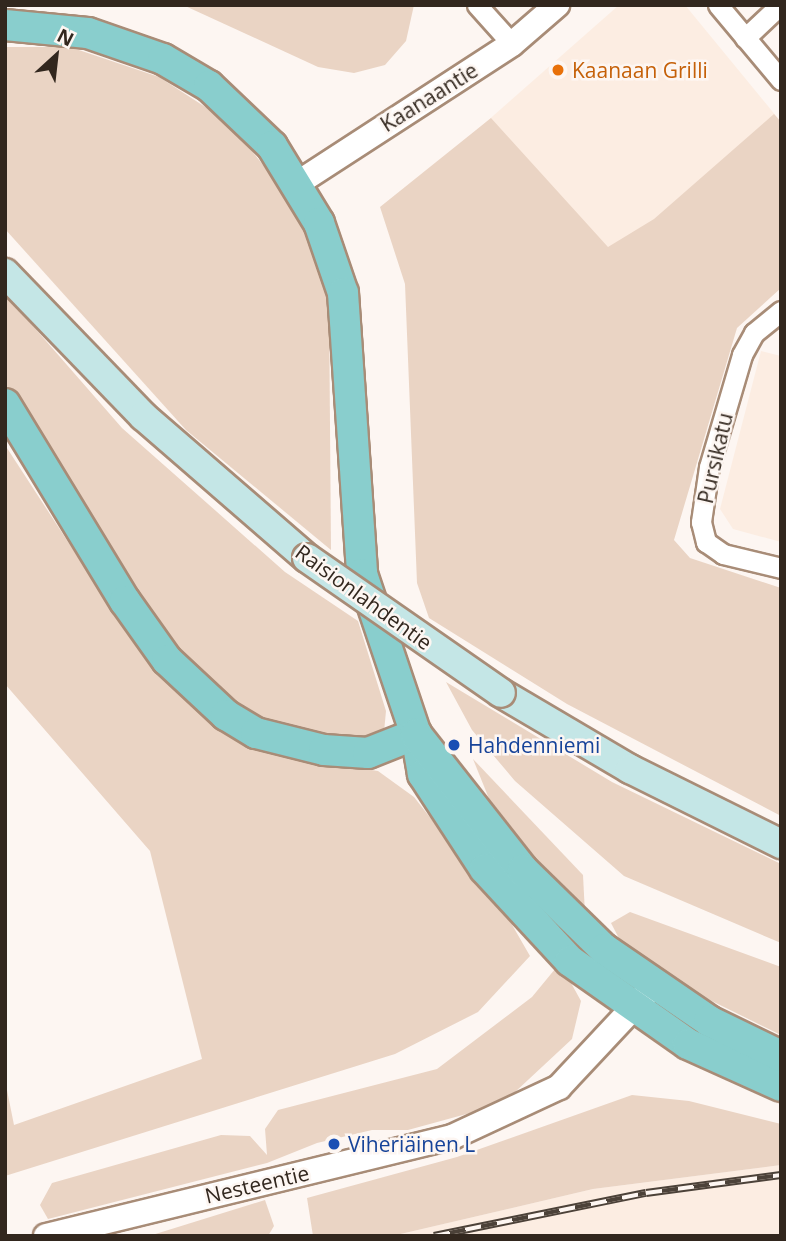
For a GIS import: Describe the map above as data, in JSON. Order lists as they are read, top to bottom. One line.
{"streets":{"main road":["Raisionlahdentie"],"street":["Kaanaantie","Pursikatu","Nesteentie"]},"places":["Kaanaan Grilli","Hahdenniemi","Viheriäinen L"],"north":"top right"}
